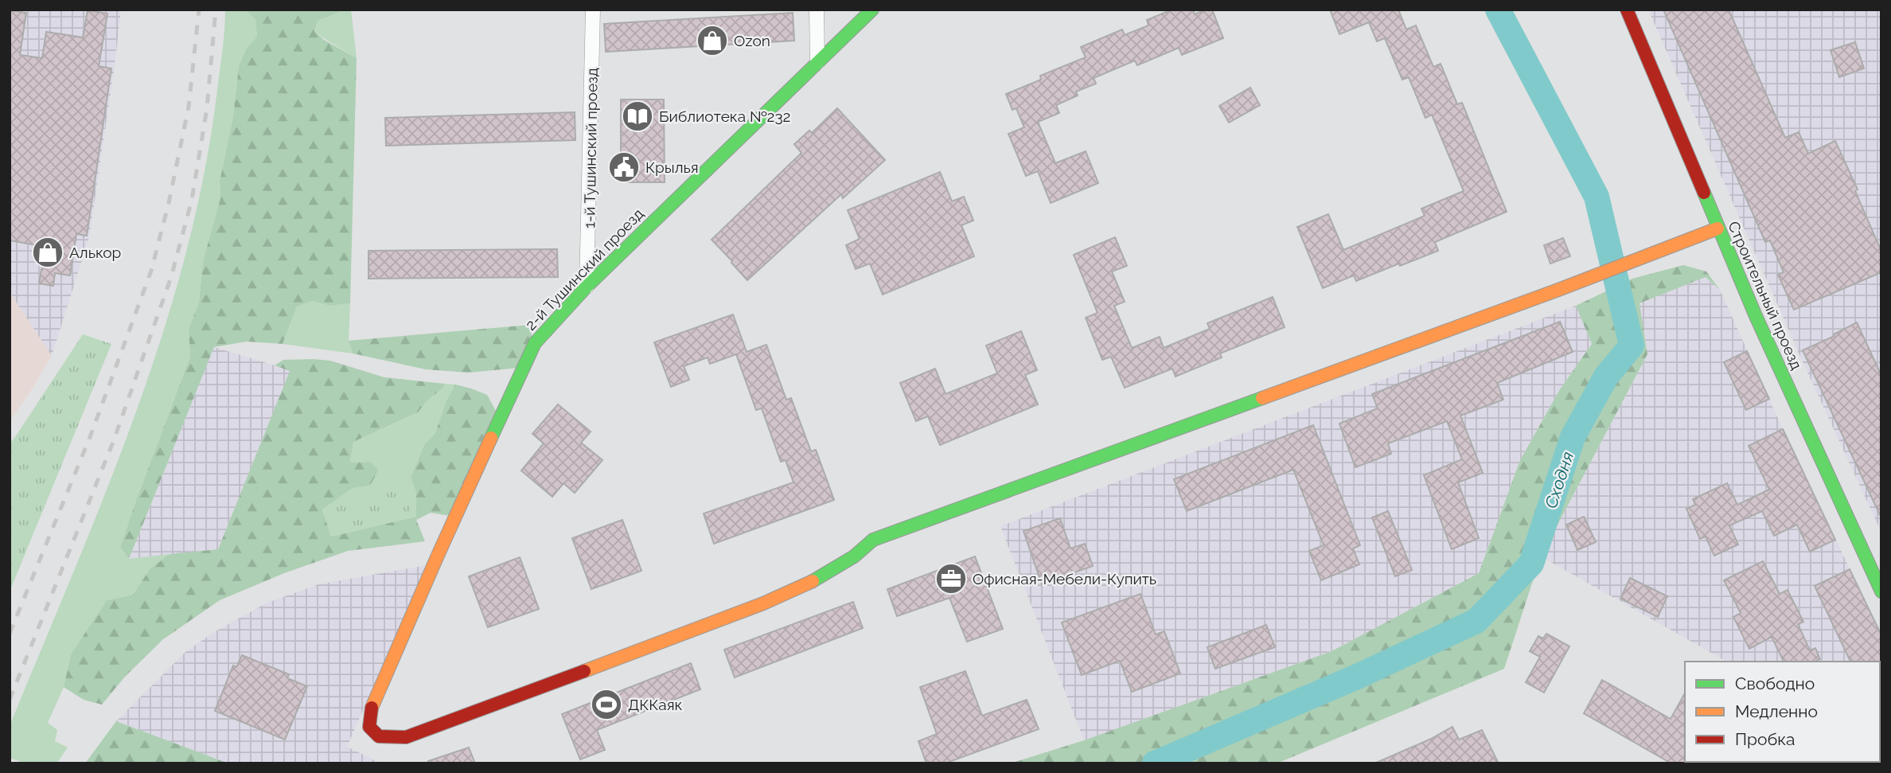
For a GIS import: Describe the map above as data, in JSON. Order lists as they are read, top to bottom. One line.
{"streets":{"street":["1-й Тушинский проезд","2-й Тушинский проезд","Строительный проезд"]},"crossings":[["1-й Тушинский проезд","2-й Тушинский проезд"],["2-й Тушинский проезд","Строительный проезд"]],"water":["Сходня"],"places":{"shop":["Ozon","Алькор"],"library":["Библиотека №232"],"public building":["Крылья"],"office":["Офисная-Мебели-Купить"],"sports":["ДККаяк"]},"legend":["Свободно","Медленно","Пробка"]}
